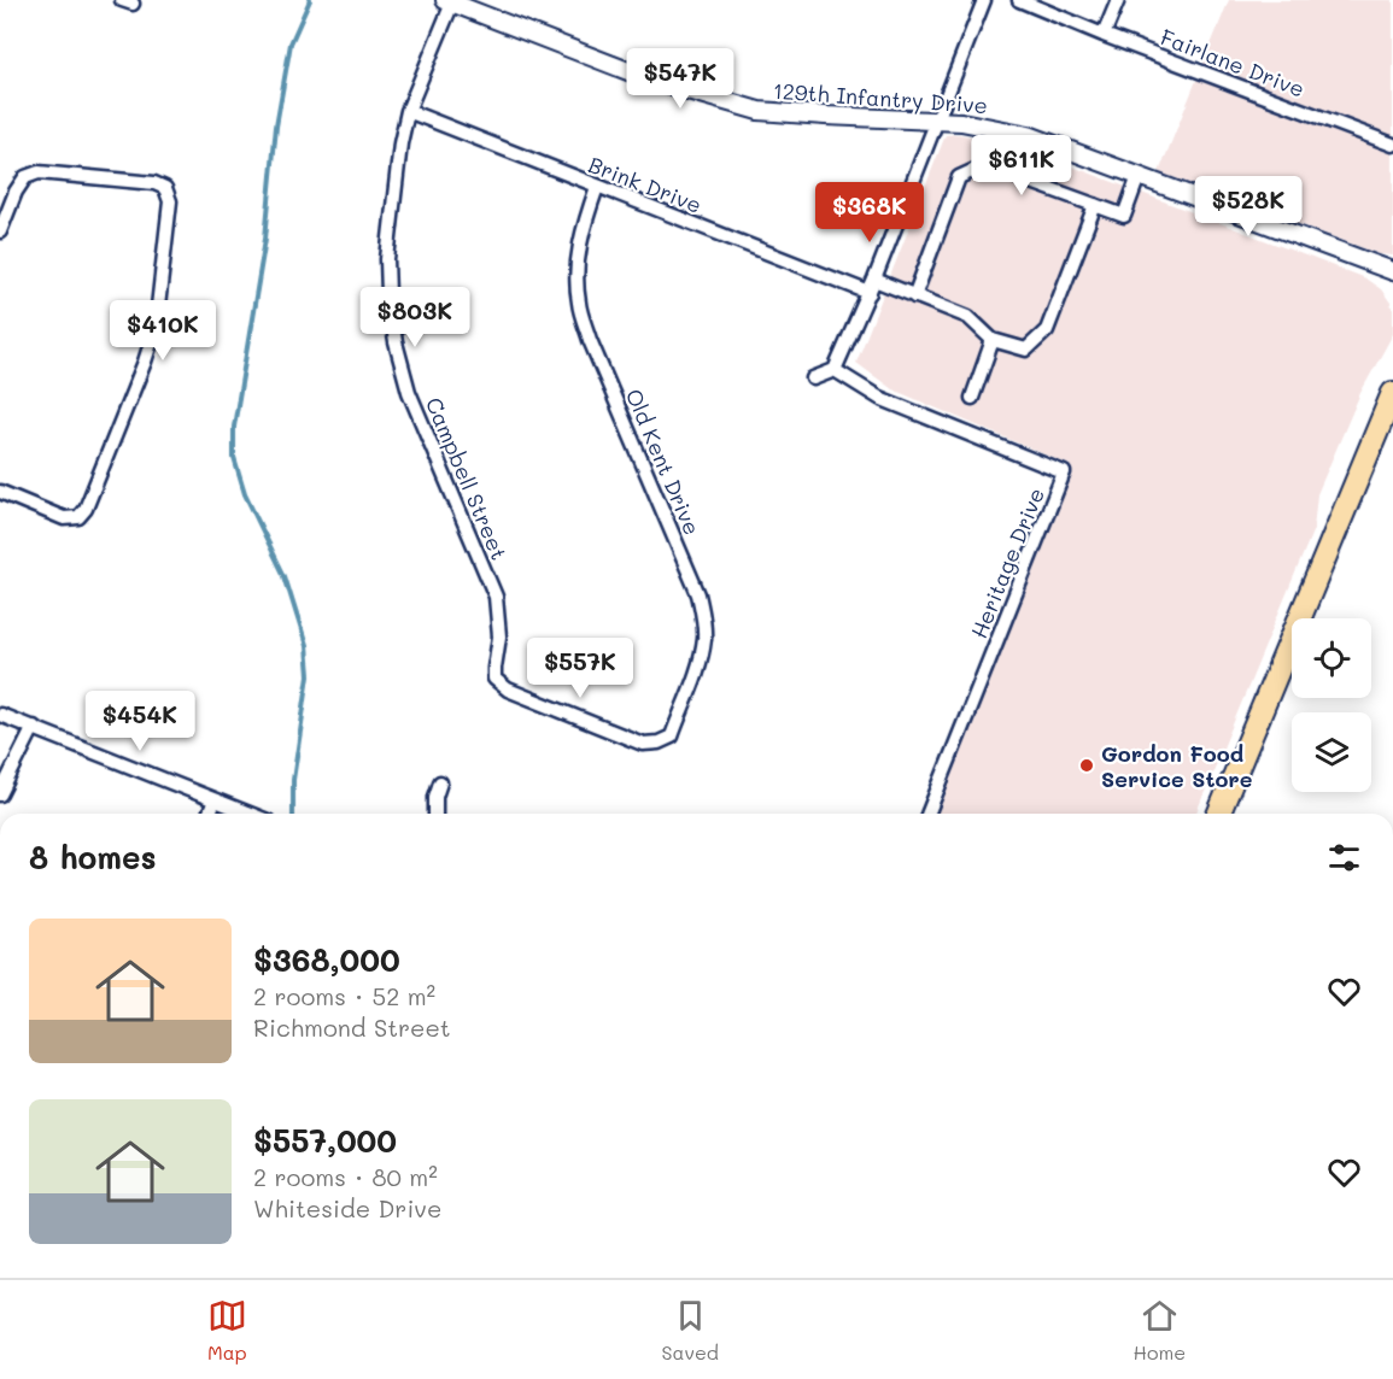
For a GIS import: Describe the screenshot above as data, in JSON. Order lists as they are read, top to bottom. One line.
{"streets":{"street":["Fairlane Drive","129th Infantry Drive","Brink Drive","Old Kent Drive","Campbell Street","Heritage Drive"]},"crossings":[["129th Infantry Drive","Campbell Street"],["Brink Drive","Old Kent Drive"],["Brink Drive","Campbell Street"],["Old Kent Drive","Campbell Street"]],"places":["Gordon Food Service Store"],"page":{"price":["$547K","$611K","$528K","$368K","$803K","$410K","$557K","$454K"],"heading":"8 homes","list":[{"name":"$368,000","note":"2 rooms · 52 m² · Richmond Street"},{"name":"$557,000","note":"2 rooms · 80 m² · Whiteside Drive"}],"tabs":["Map","Saved","Home"]}}
